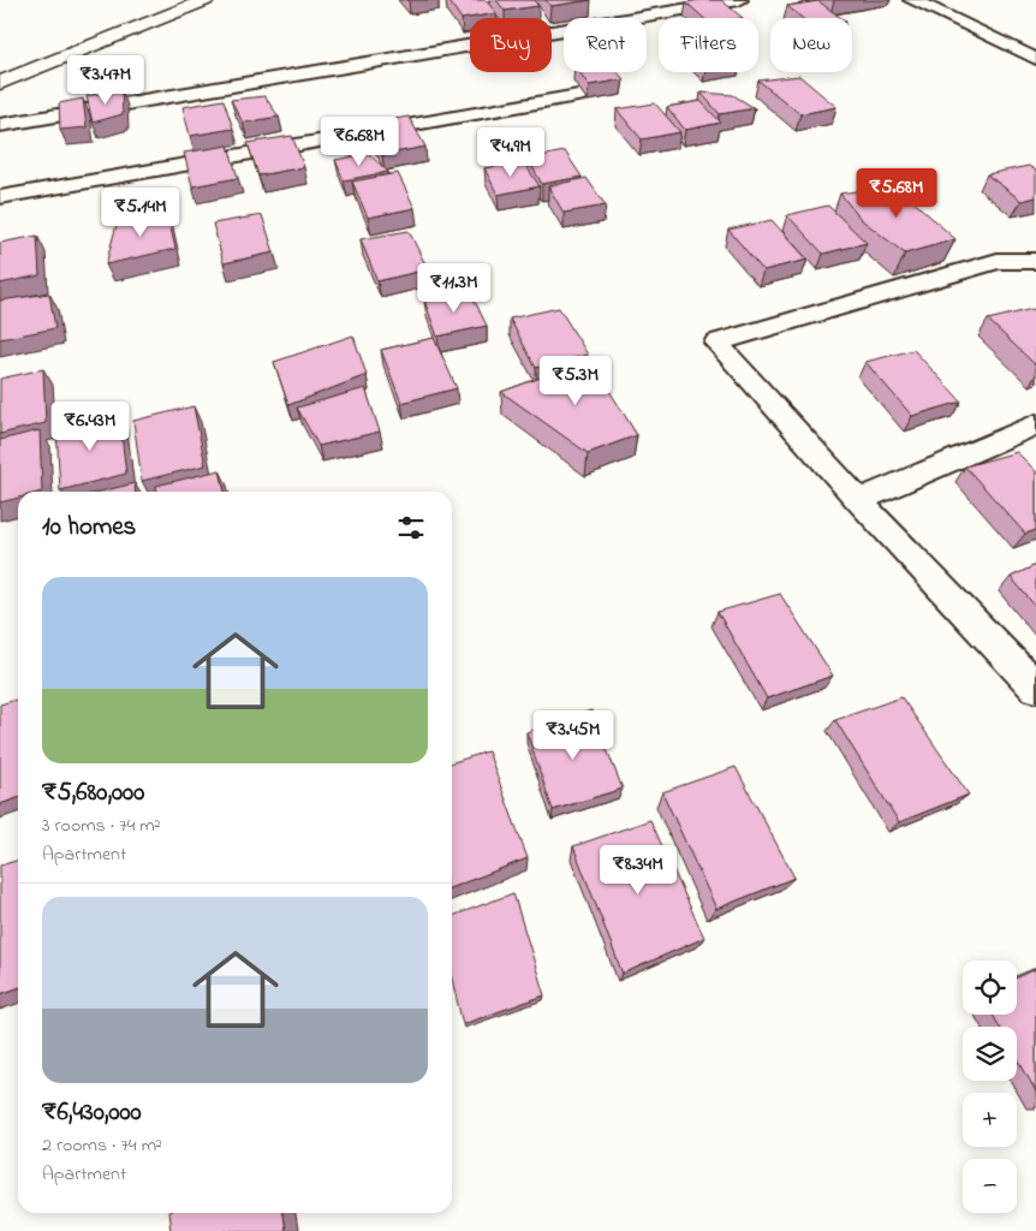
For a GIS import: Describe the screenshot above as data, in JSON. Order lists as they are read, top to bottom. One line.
{"page":{"chip":["Buy","Rent","Filters","New"],"price":["₹3.47M","₹6.68M","₹4.9M","₹5.68M","₹5.14M","₹11.3M","₹5.3M","₹6.43M","₹3.45M","₹8.34M"],"heading":"10 homes","list":[{"name":"₹5,680,000","note":"3 rooms · 74 m² · Apartment"},{"name":"₹6,430,000","note":"2 rooms · 74 m² · Apartment"}],"map_buttons":["+","−"]}}
